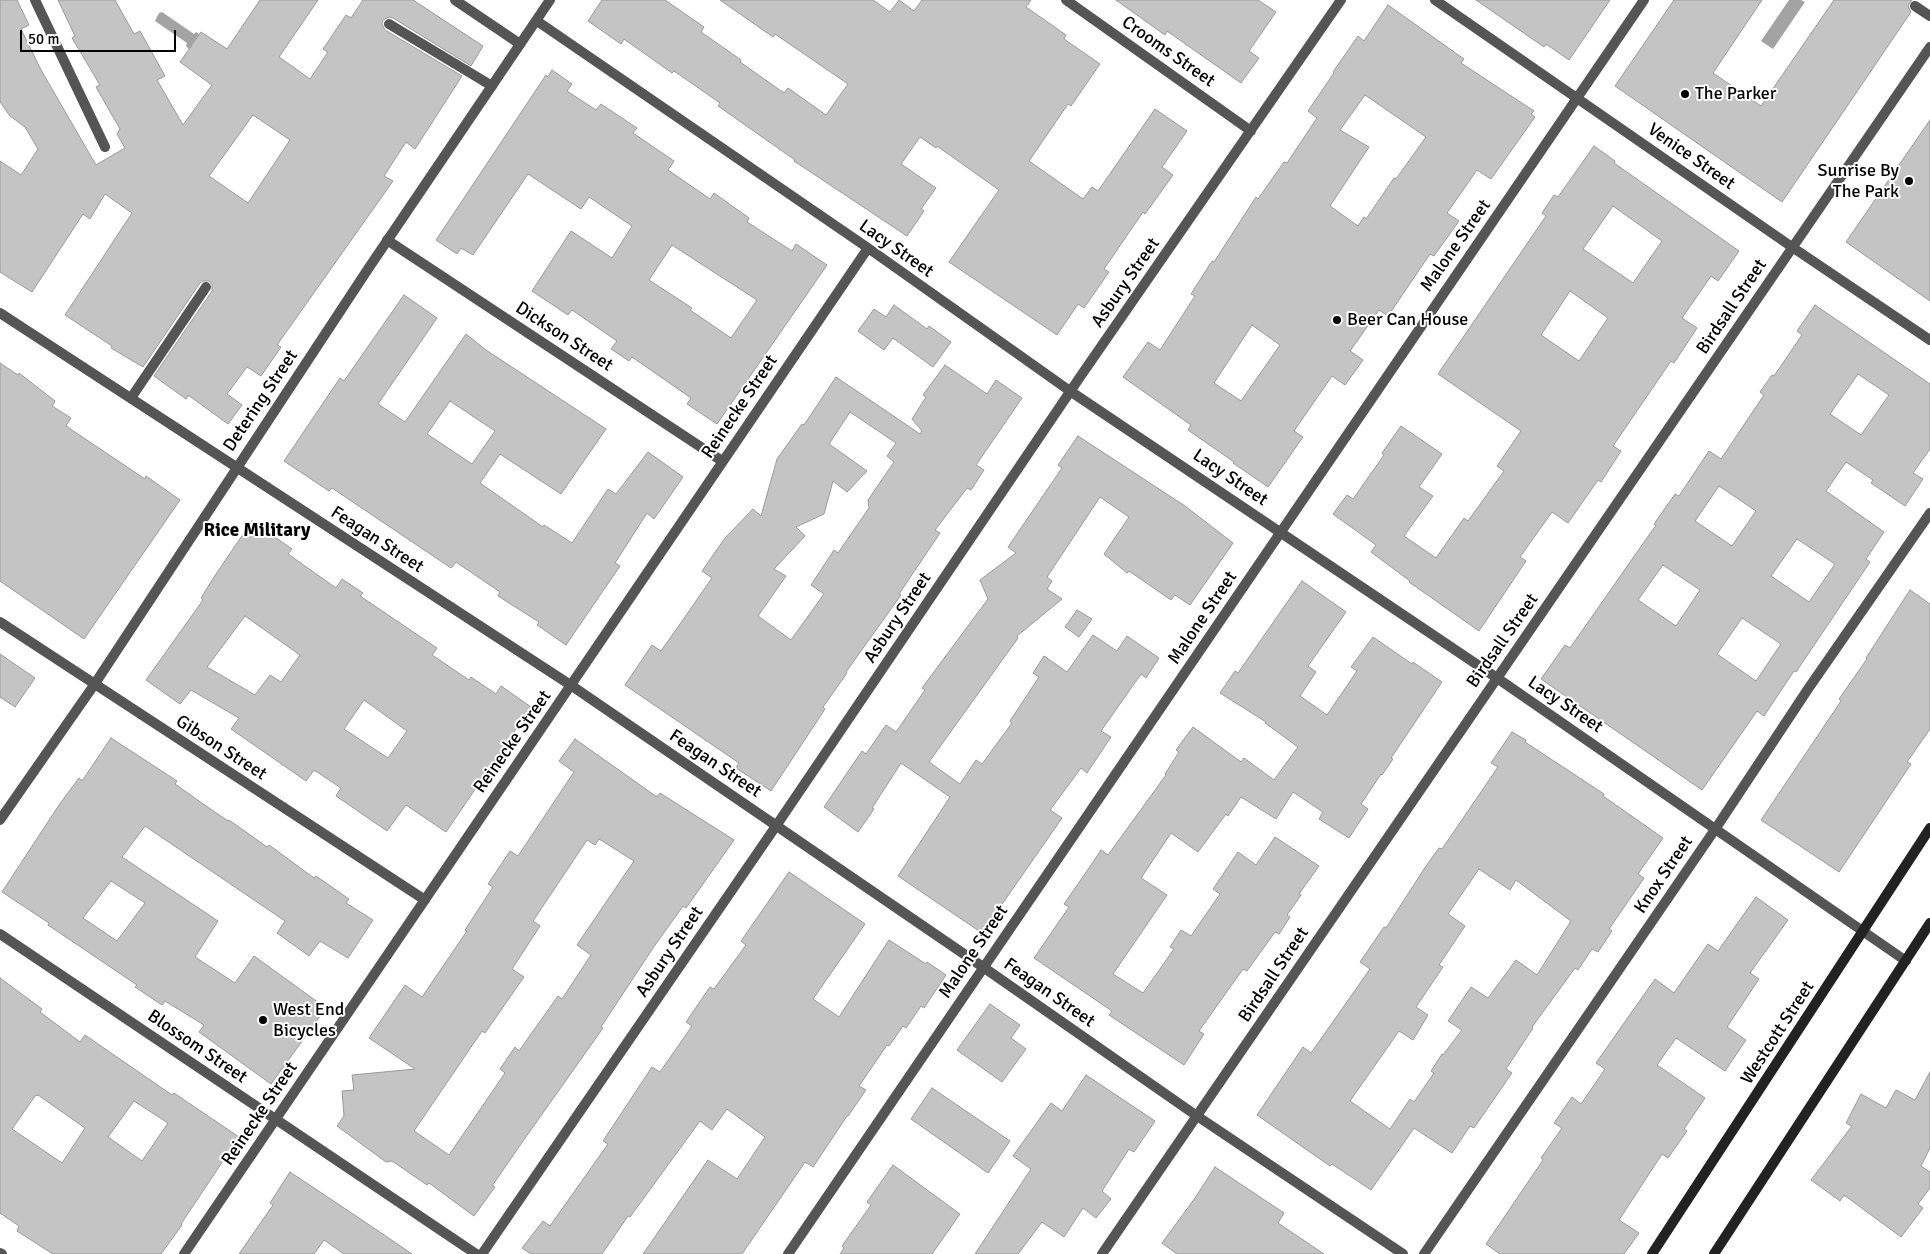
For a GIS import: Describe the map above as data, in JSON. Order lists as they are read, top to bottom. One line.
{"streets":{"main road":["Westcott Street"],"street":["Crooms Street","Venice Street","Malone Street","Lacy Street","Asbury Street","Birdsall Street","Dickson Street","Detering Street","Reinecke Street","Feagan Street","Gibson Street","Knox Street","Blossom Street"]},"crossings":[["Crooms Street","Asbury Street"],["Venice Street","Malone Street"],["Venice Street","Birdsall Street"],["Malone Street","Lacy Street"],["Malone Street","Feagan Street"],["Lacy Street","Asbury Street"],["Lacy Street","Birdsall Street"],["Lacy Street","Detering Street"],["Lacy Street","Reinecke Street"],["Lacy Street","Knox Street"],["Lacy Street","Westcott Street"],["Asbury Street","Feagan Street"],["Birdsall Street","Feagan Street"],["Dickson Street","Detering Street"],["Dickson Street","Reinecke Street"],["Detering Street","Feagan Street"],["Detering Street","Gibson Street"],["Reinecke Street","Feagan Street"],["Reinecke Street","Gibson Street"],["Reinecke Street","Blossom Street"]],"districts":["Rice Military"],"places":["The Parker","Sunrise By The Park","Beer Can House","West End Bicycles"],"scale_bar":"50 m"}
